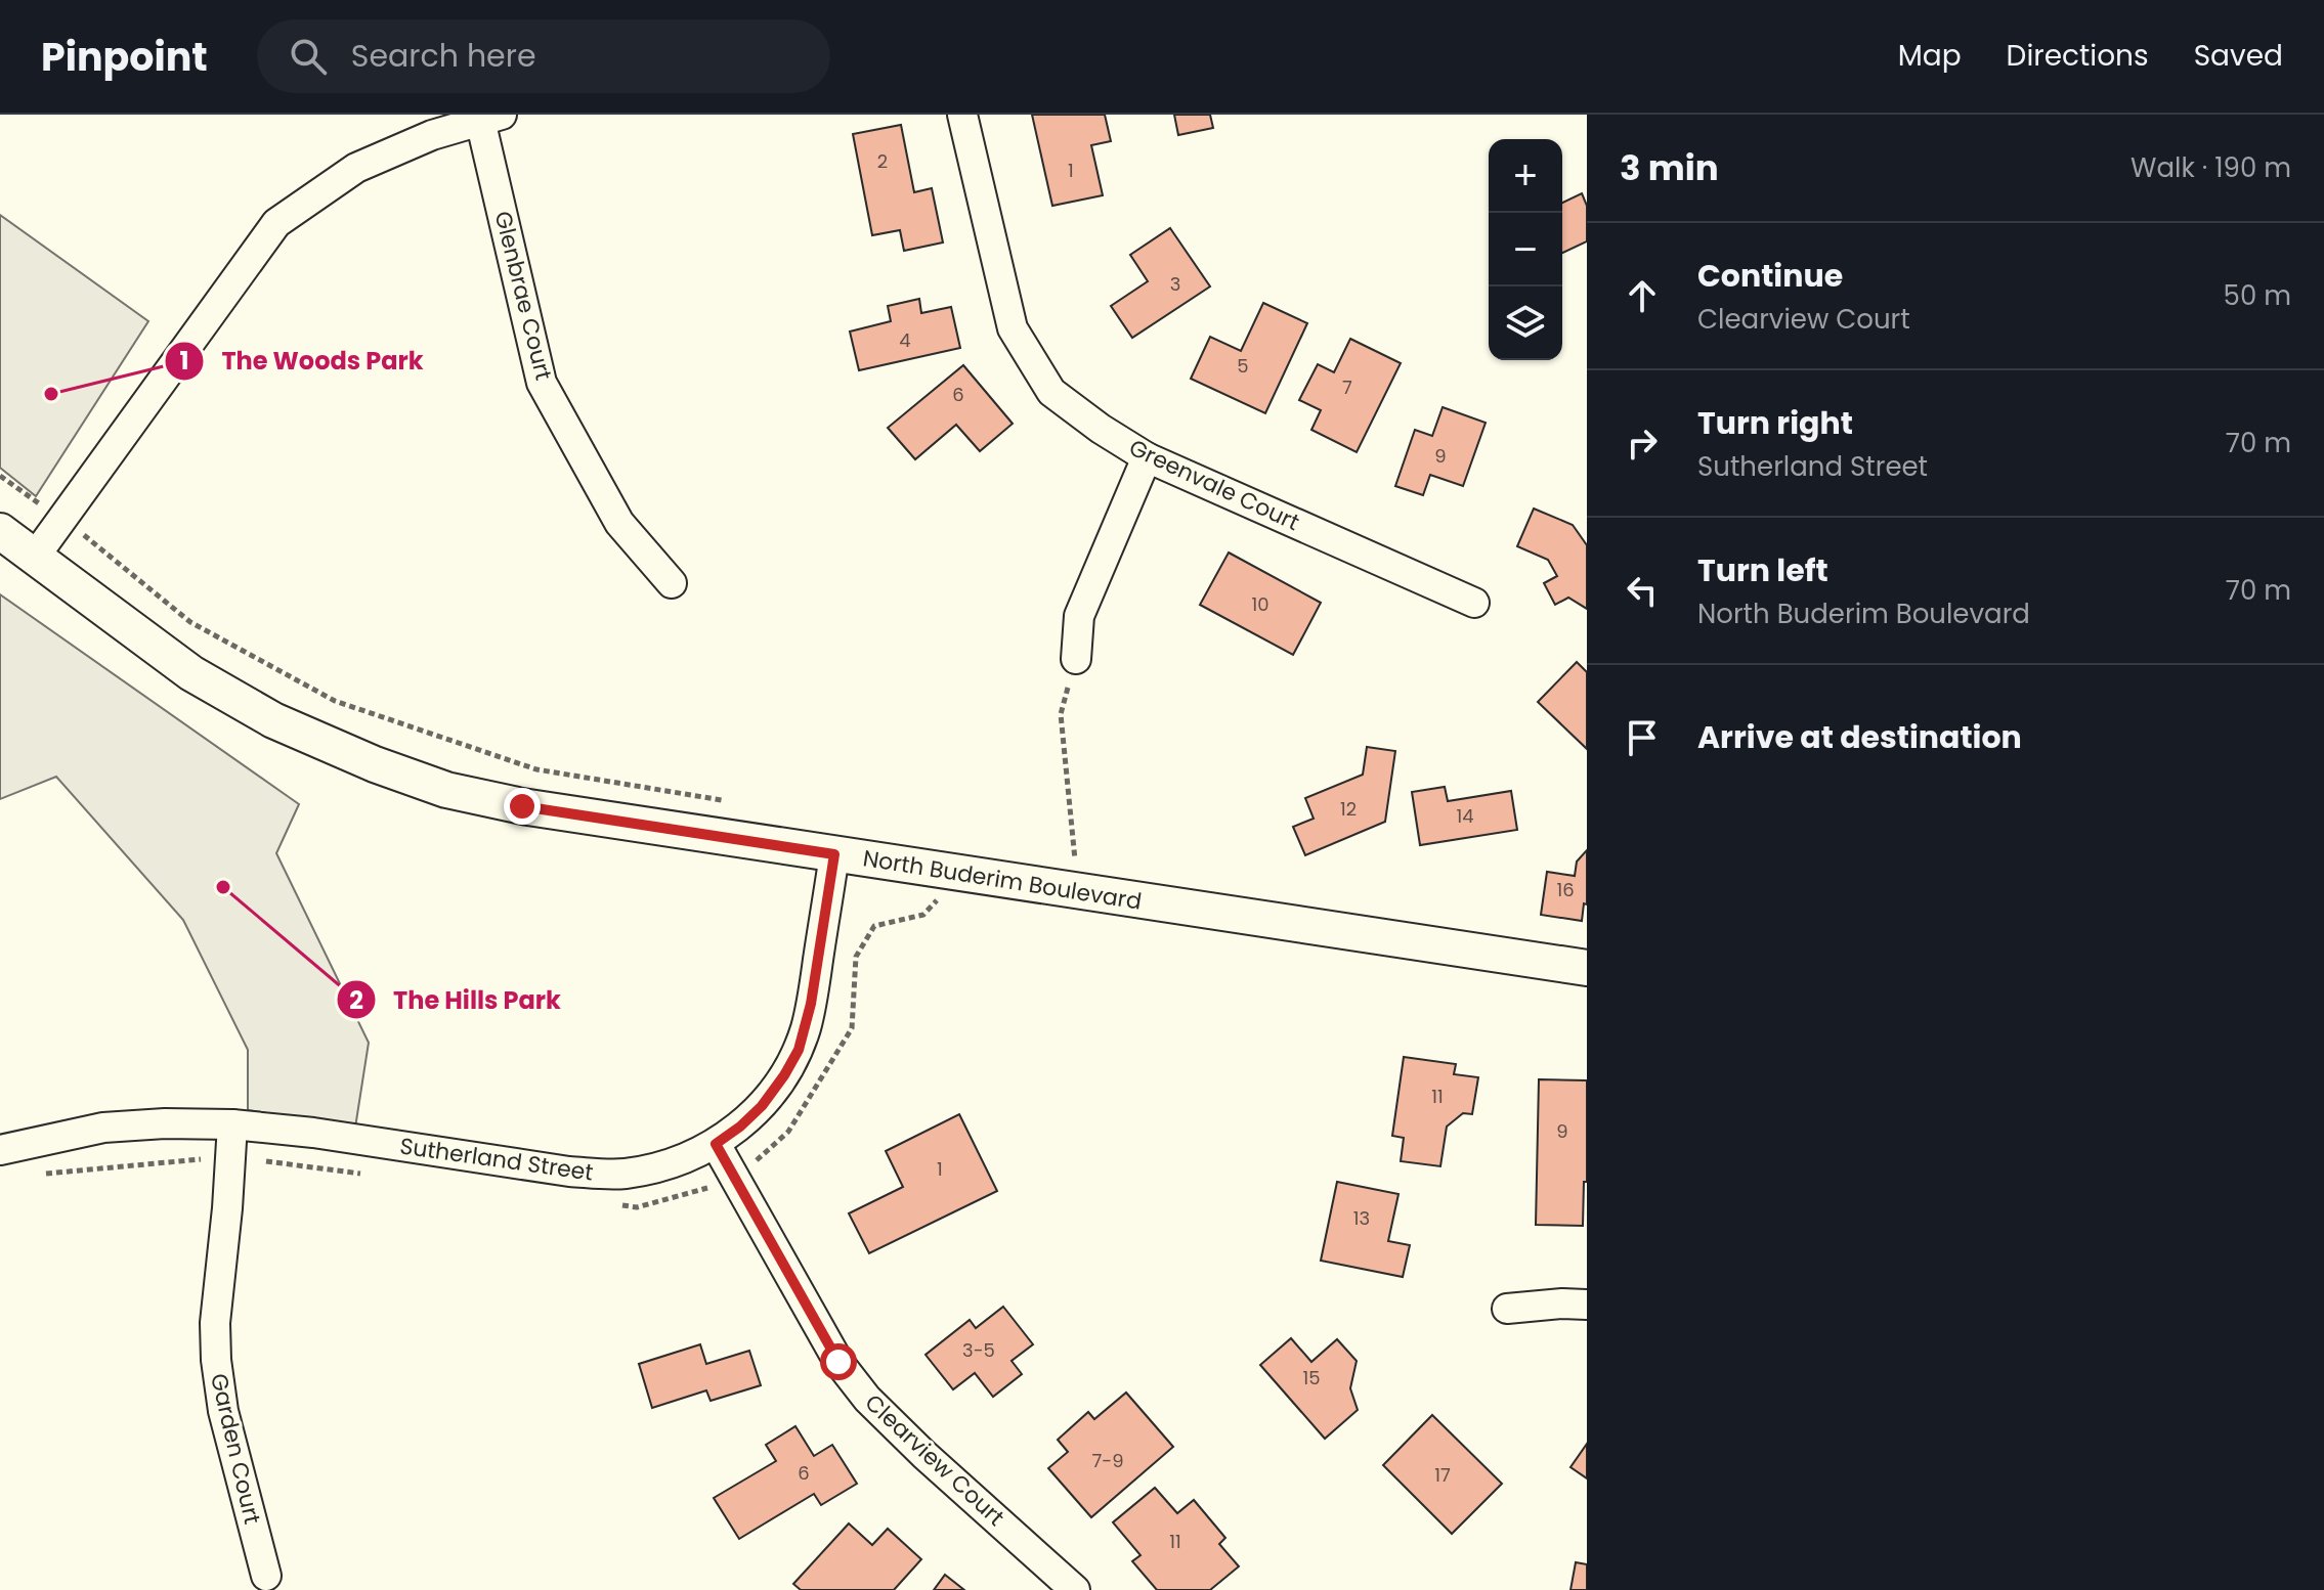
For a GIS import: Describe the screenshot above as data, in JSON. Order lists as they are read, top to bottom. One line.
{"streets":{"street":["Glenbrae Court","Greenvale Court","North Buderim Boulevard","Sutherland Street","Garden Court","Clearview Court"]},"crossings":[["North Buderim Boulevard","Sutherland Street"],["Sutherland Street","Garden Court"],["Sutherland Street","Clearview Court"]],"places":["The Woods Park","The Hills Park"],"house_numbers":["2","1","3","4","5","7","6","9","10","12","14","16","11","9","1","13","3-5","15","7-9","6","17","11"],"page":{"header":"Pinpoint","search":"Search here","nav":["Map","Directions","Saved"],"heading":["3 min","Walk · 190 m"],"map_buttons":["+","−"],"list":[["Continue","Clearview Court","50 m"],["Turn right","Sutherland Street","70 m"],["Turn left","North Buderim Boulevard","70 m"],"Arrive at destination"]}}
